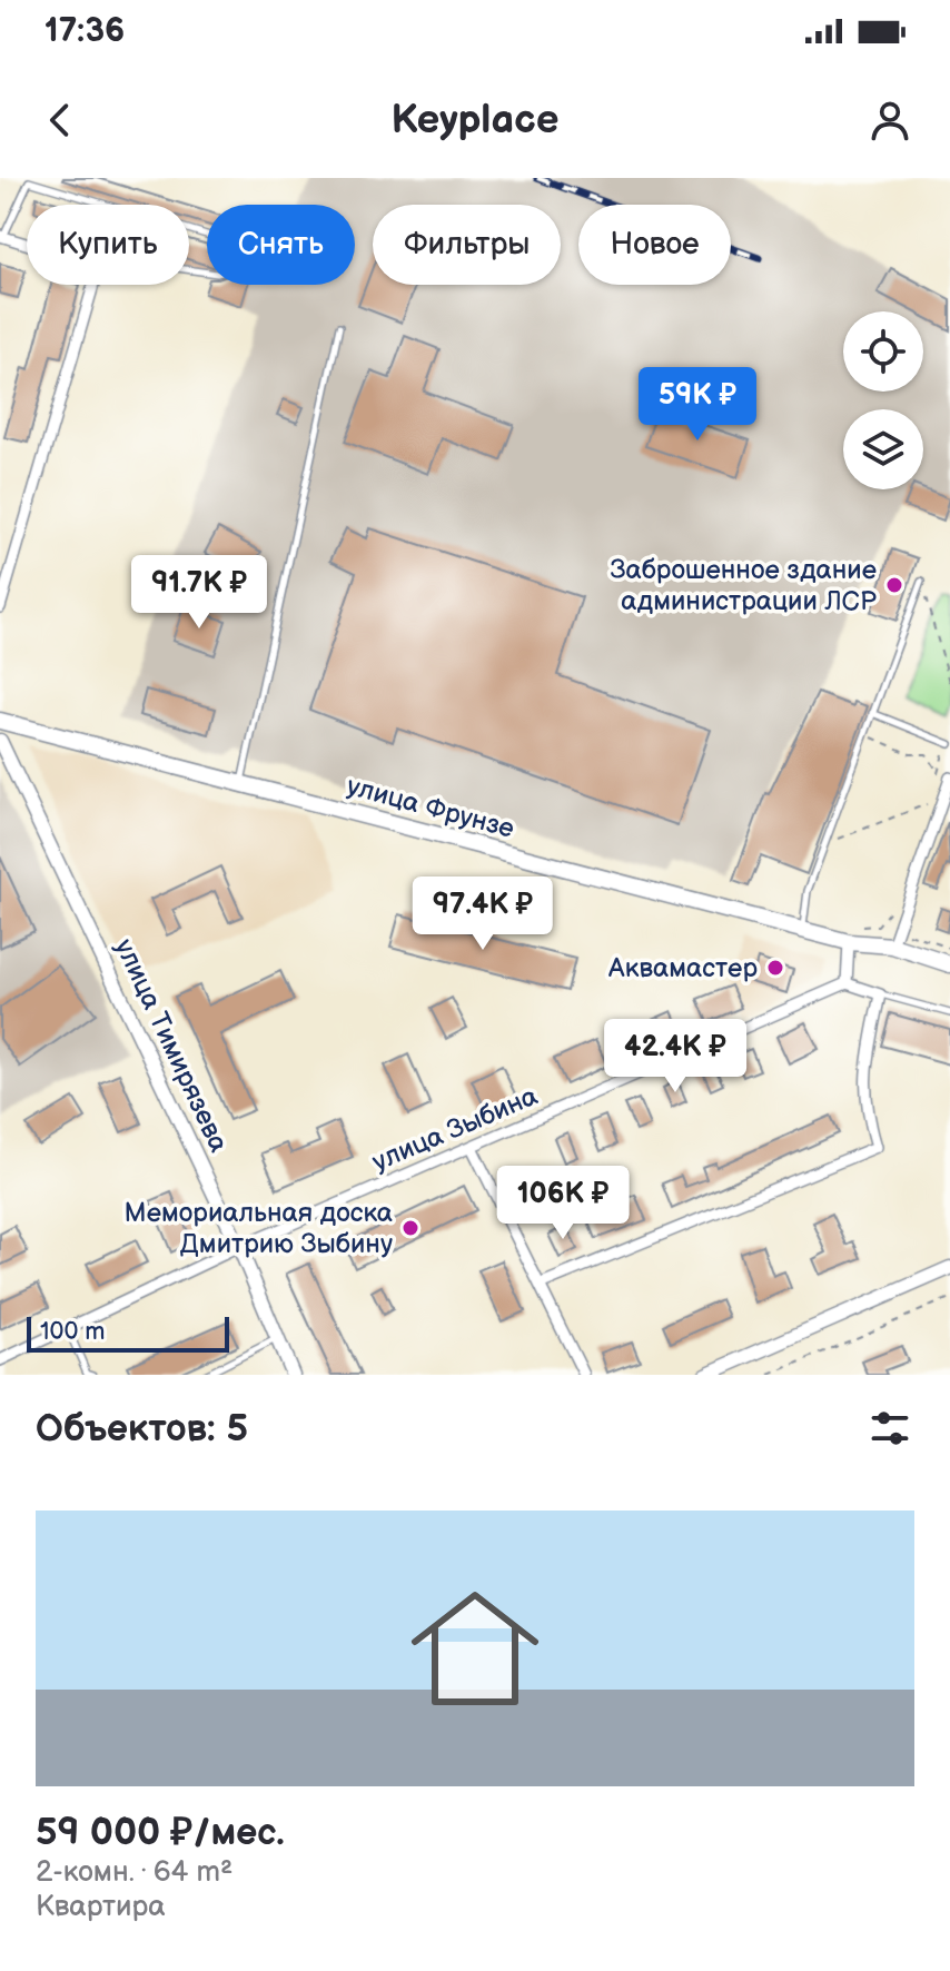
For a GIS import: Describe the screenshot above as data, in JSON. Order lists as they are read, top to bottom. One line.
{"streets":{"main road":["улица Фрунзе"],"street":["улица Тимирязева","улица Зыбина"]},"crossings":[["улица Тимирязева","улица Зыбина"]],"places":["Заброшенное здание администрации ЛСР","Аквамастер","Мемориальная доска Дмитрию Зыбину"],"scale_bar":"100 m","page":{"status":"17:36","header":"Keyplace","chip":["Купить","Снять","Фильтры","Новое"],"price":["59K ₽","91.7K ₽","97.4K ₽","42.4K ₽","106K ₽"],"scale":"100 m","heading":"Объектов: 5","list":[{"name":"59 000 ₽/мес.","note":"2-комн. · 64 m² · Квартира"}]}}
